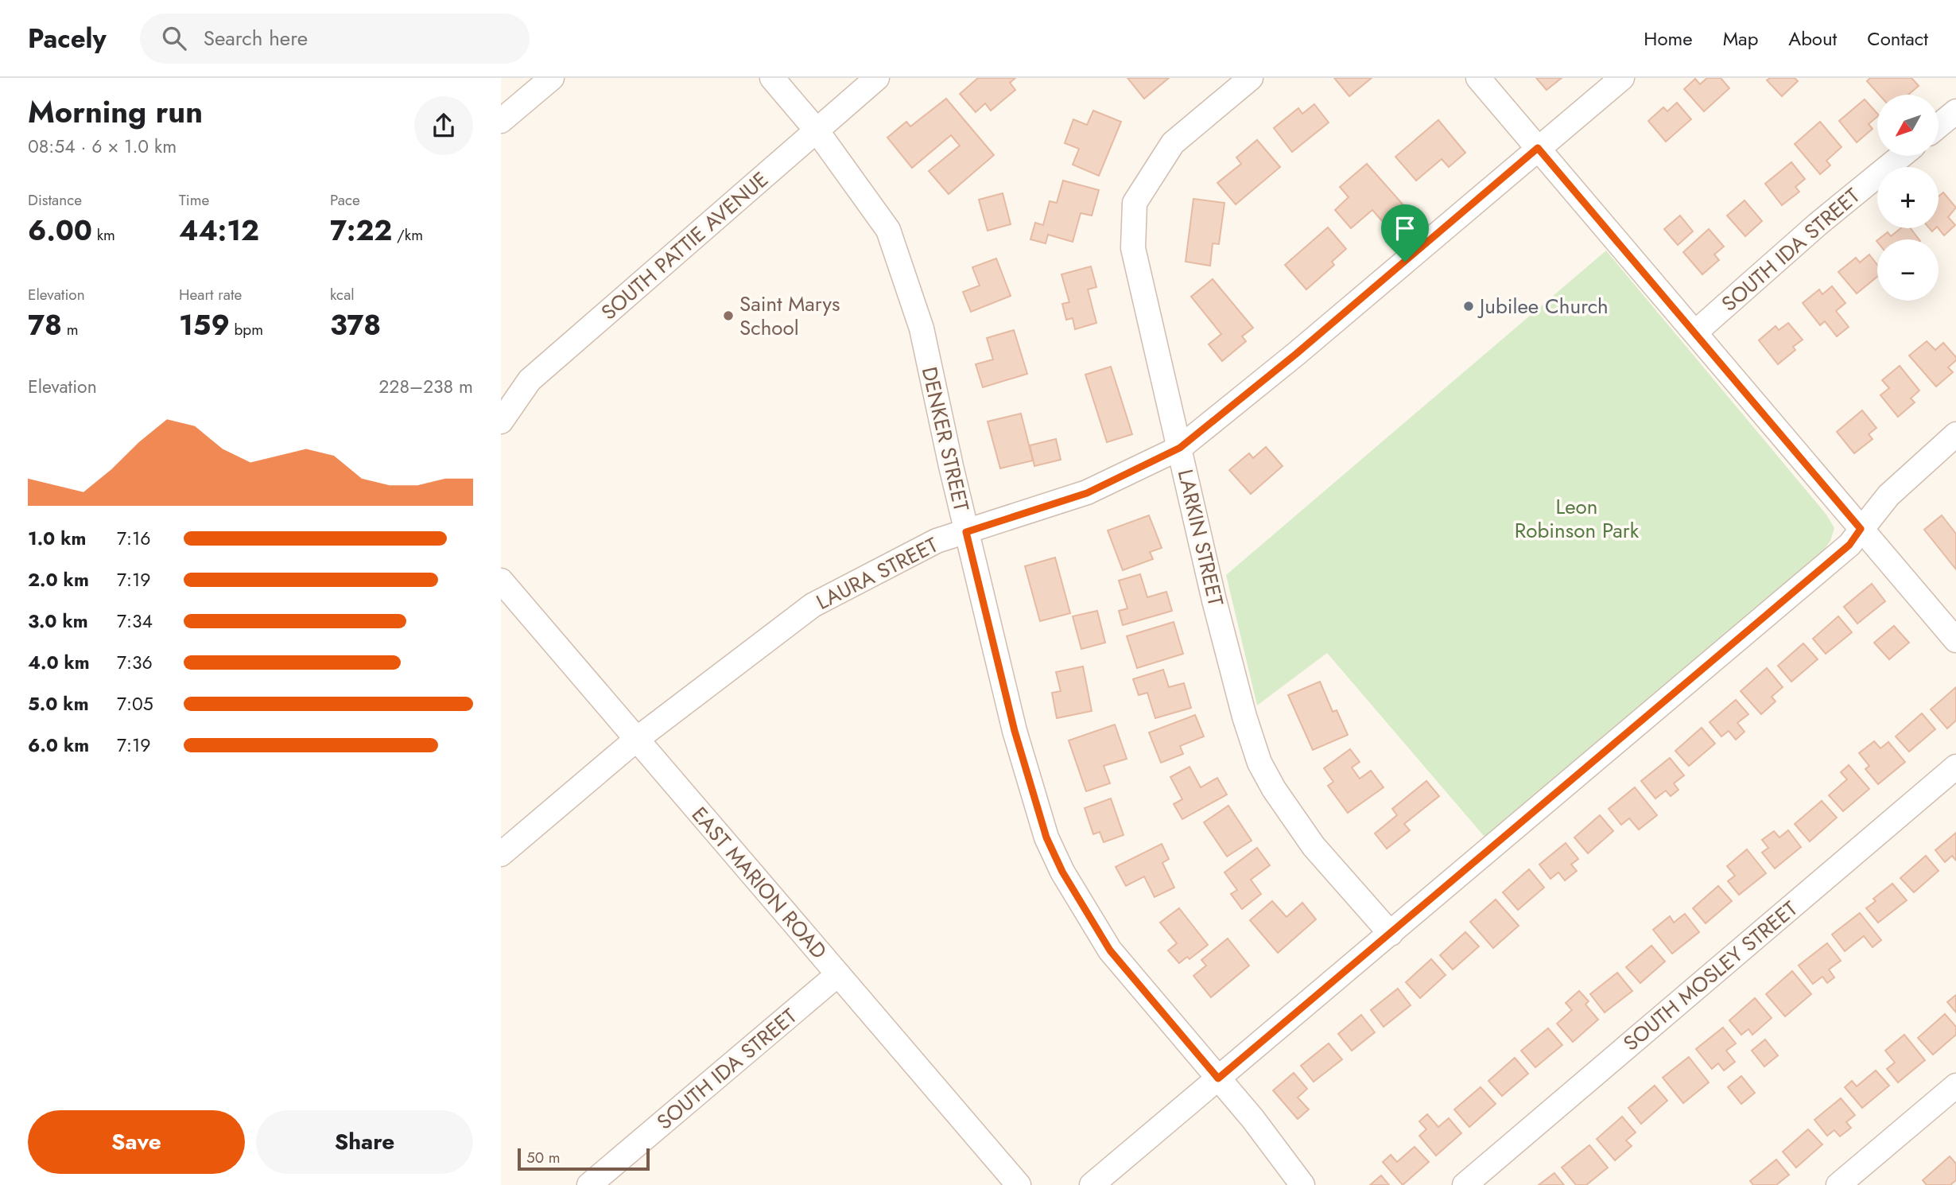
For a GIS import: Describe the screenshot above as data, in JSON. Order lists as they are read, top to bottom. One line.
{"streets":{"street":["SOUTH PATTIE AVENUE","SOUTH IDA STREET","DENKER STREET","LARKIN STREET","LAURA STREET","EAST MARION ROAD","SOUTH MOSLEY STREET"]},"crossings":[["SOUTH PATTIE AVENUE","DENKER STREET"],["SOUTH IDA STREET","EAST MARION ROAD"],["DENKER STREET","LAURA STREET"],["LARKIN STREET","LAURA STREET"],["LAURA STREET","EAST MARION ROAD"]],"parks":["Leon Robinson Park"],"places":["Jubilee Church","Saint Marys School"],"scale_bar":"50 m","north":"bottom left","page":{"header":"Pacely","search":"Search here","nav":["Home","Map","About","Contact"],"heading":["Morning run","08:54 · 6 × 1.0 km"],"map_buttons":["+","−"],"stats":[["Distance","6.00 km"],["Time","44:12"],["Pace","7:22 /km"],["Elevation","78 m"],["Heart rate","159 bpm"],["kcal","378"]],"chart":["Elevation","228–238 m"],"list":[{"name":"1.0 km","note":"7:16"},{"name":"2.0 km","note":"7:19"},{"name":"3.0 km","note":"7:34"},{"name":"4.0 km","note":"7:36"},{"name":"5.0 km","note":"7:05"},{"name":"6.0 km","note":"7:19"}],"buttons":["Save","Share"],"scale":"50 m"}}
